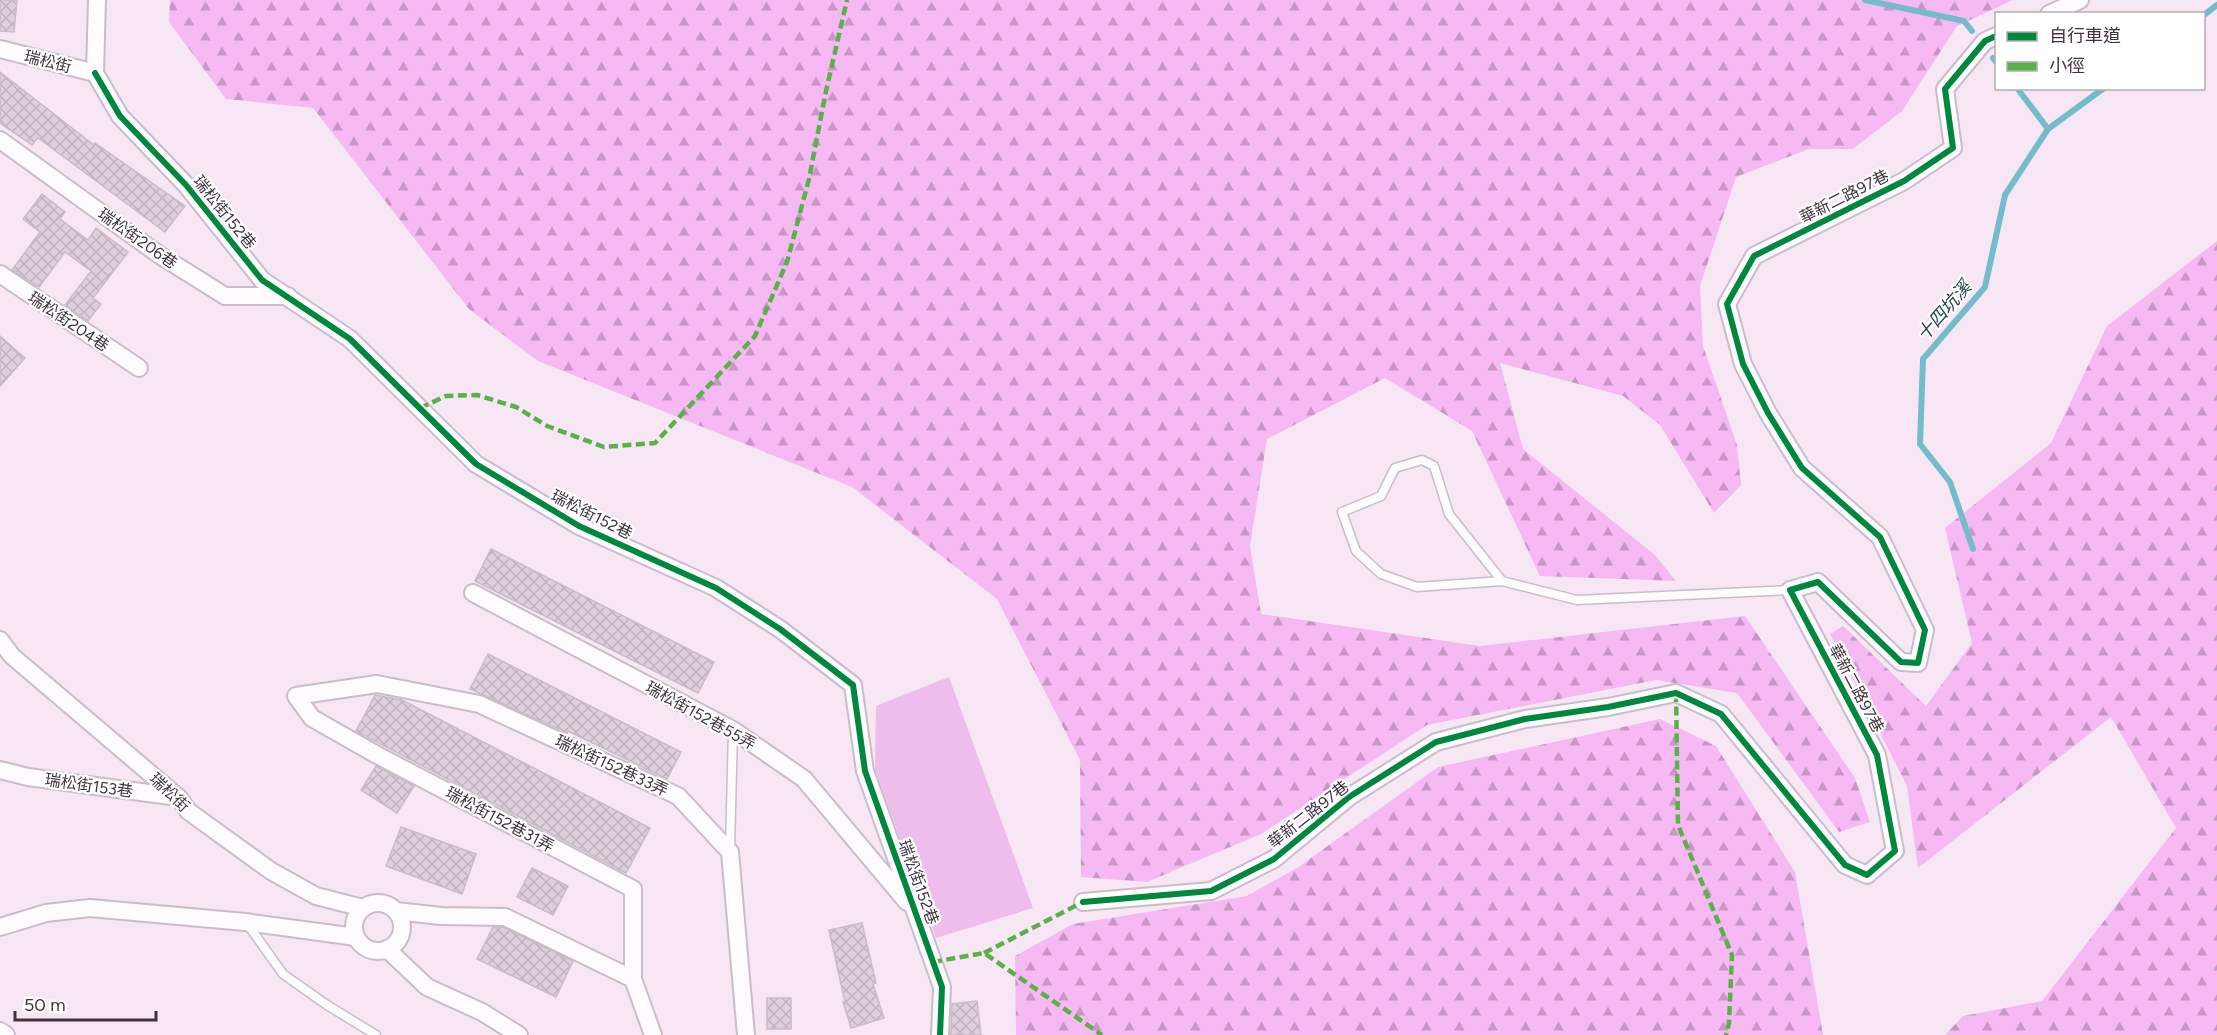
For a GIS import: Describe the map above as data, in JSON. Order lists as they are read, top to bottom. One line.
{"streets":{"street":["瑞松街","華新二路97巷","瑞松街152巷","瑞松街206巷","瑞松街204巷","瑞松街152巷55弄","瑞松街152巷33弄","瑞松街153巷","瑞松街152巷31弄"]},"crossings":[["瑞松街","瑞松街152巷"],["瑞松街","瑞松街153巷"],["瑞松街152巷","瑞松街206巷"],["瑞松街152巷","瑞松街152巷55弄"],["瑞松街152巷33弄","瑞松街152巷31弄"]],"water":["十四坑溪"],"legend":["自行車道","小徑"],"scale_bar":"50 m"}
